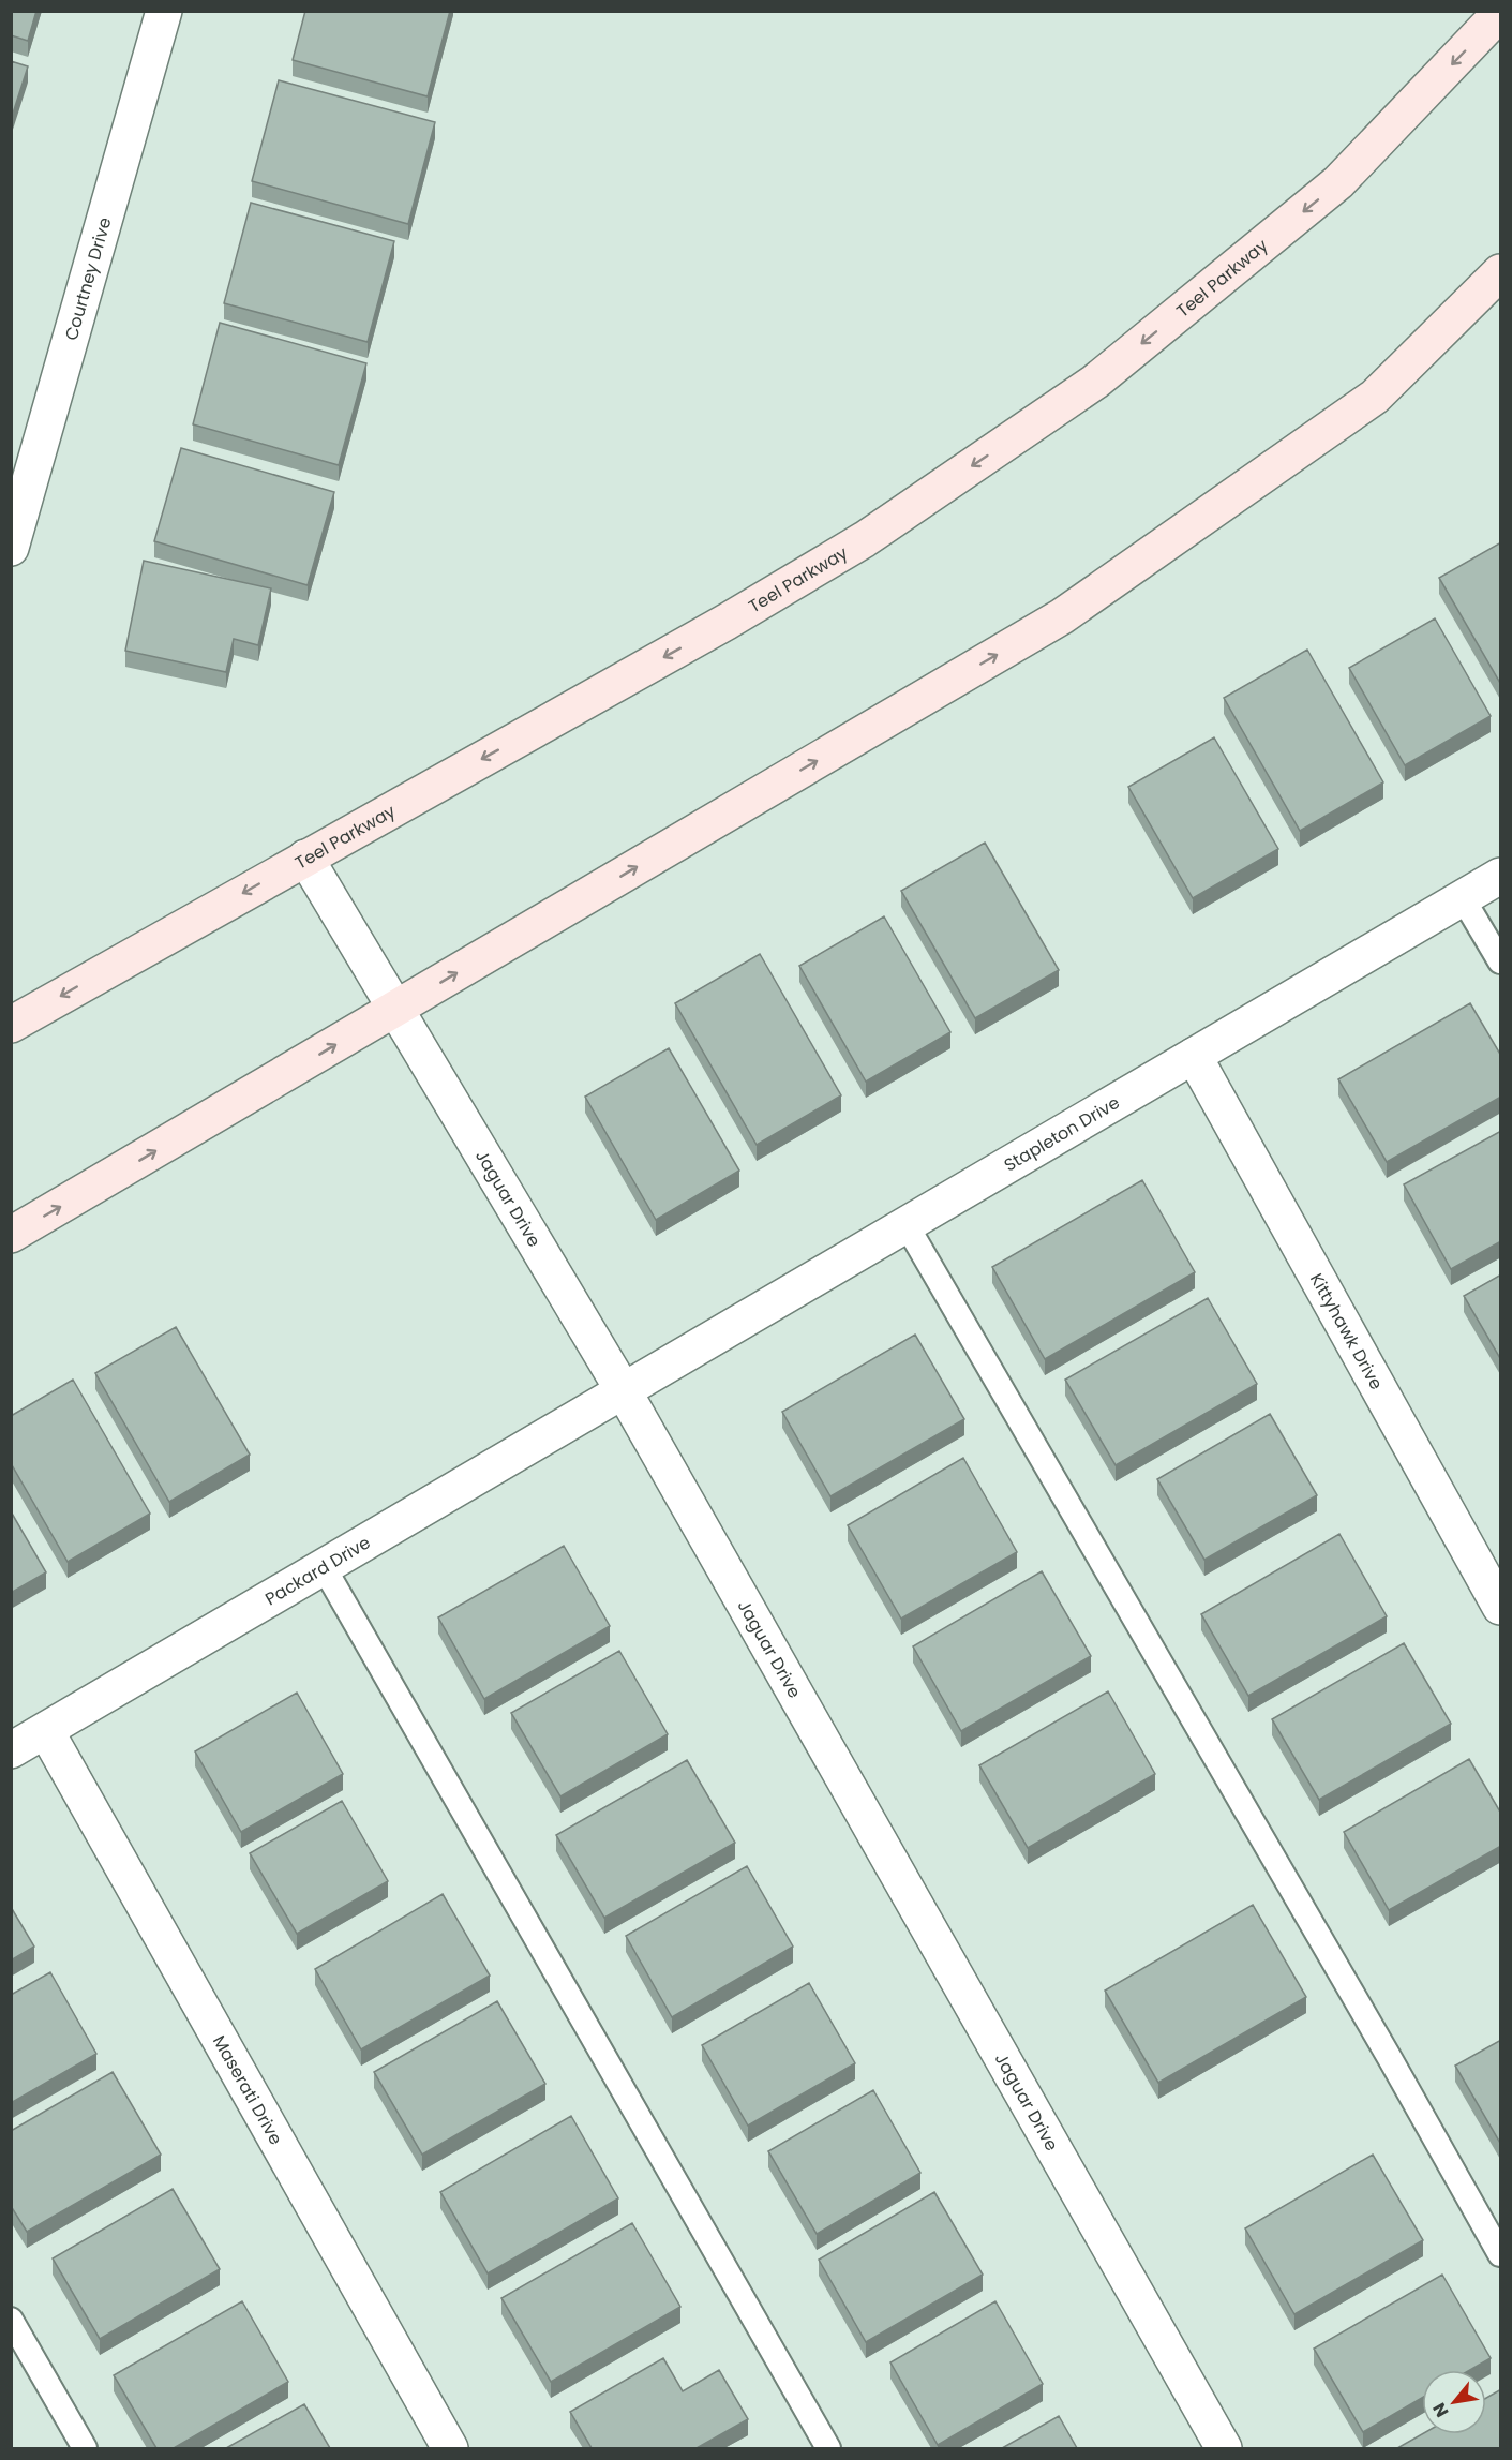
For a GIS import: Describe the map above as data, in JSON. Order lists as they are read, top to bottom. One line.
{"streets":{"main road":["Teel Parkway"],"street":["Courtney Drive","Stapleton Drive","Jaguar Drive","Kittyhawk Drive","Packard Drive","Maserati Drive"]},"crossings":[["Teel Parkway","Jaguar Drive"],["Stapleton Drive","Jaguar Drive"],["Stapleton Drive","Kittyhawk Drive"],["Stapleton Drive","Packard Drive"],["Jaguar Drive","Packard Drive"],["Packard Drive","Maserati Drive"]],"north":"bottom left"}
